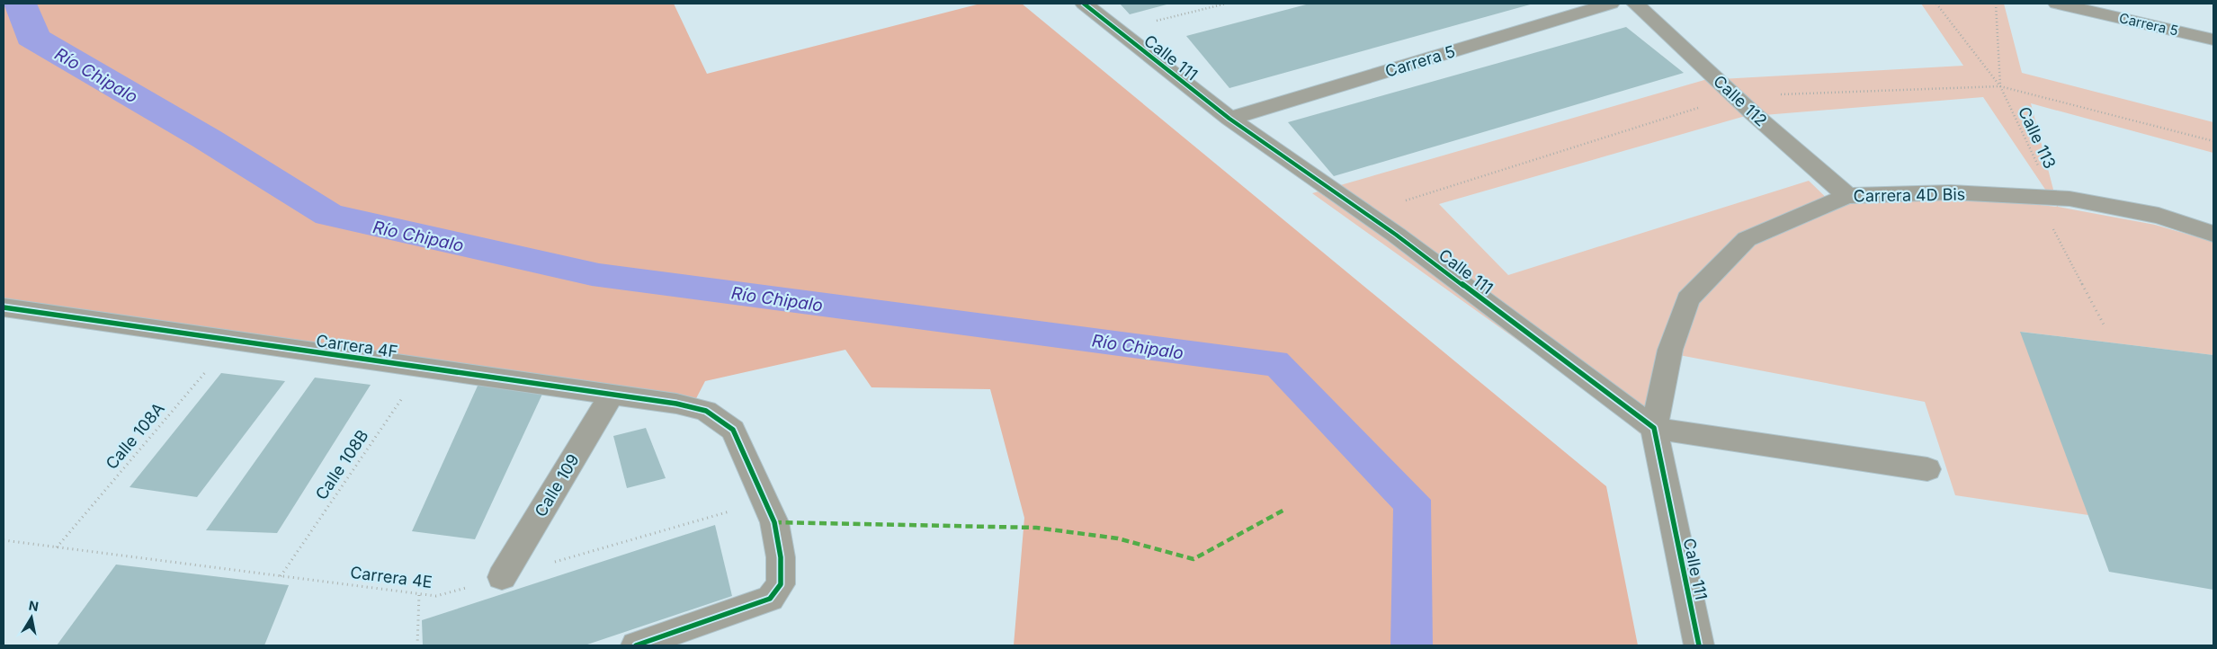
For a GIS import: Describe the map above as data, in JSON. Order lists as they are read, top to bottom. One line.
{"streets":{"street":["Carrera 5","Calle 111","Calle 112","Carrera 4D Bis","Carrera 4F","Calle 109"],"path":["Calle 113","Calle 108A","Calle 108B","Carrera 4E"]},"crossings":[["Carrera 5","Calle 111"],["Calle 111","Carrera 4D Bis"],["Calle 112","Carrera 4D Bis"],["Calle 113","Carrera 4D Bis"],["Carrera 4F","Calle 108A"],["Carrera 4F","Calle 108B"],["Carrera 4F","Calle 109"],["Carrera 4F","Carrera 4E"],["Calle 108A","Carrera 4E"],["Calle 108B","Carrera 4E"],["Calle 109","Carrera 4E"]],"water":["Río Chipalo"],"north":"top"}
